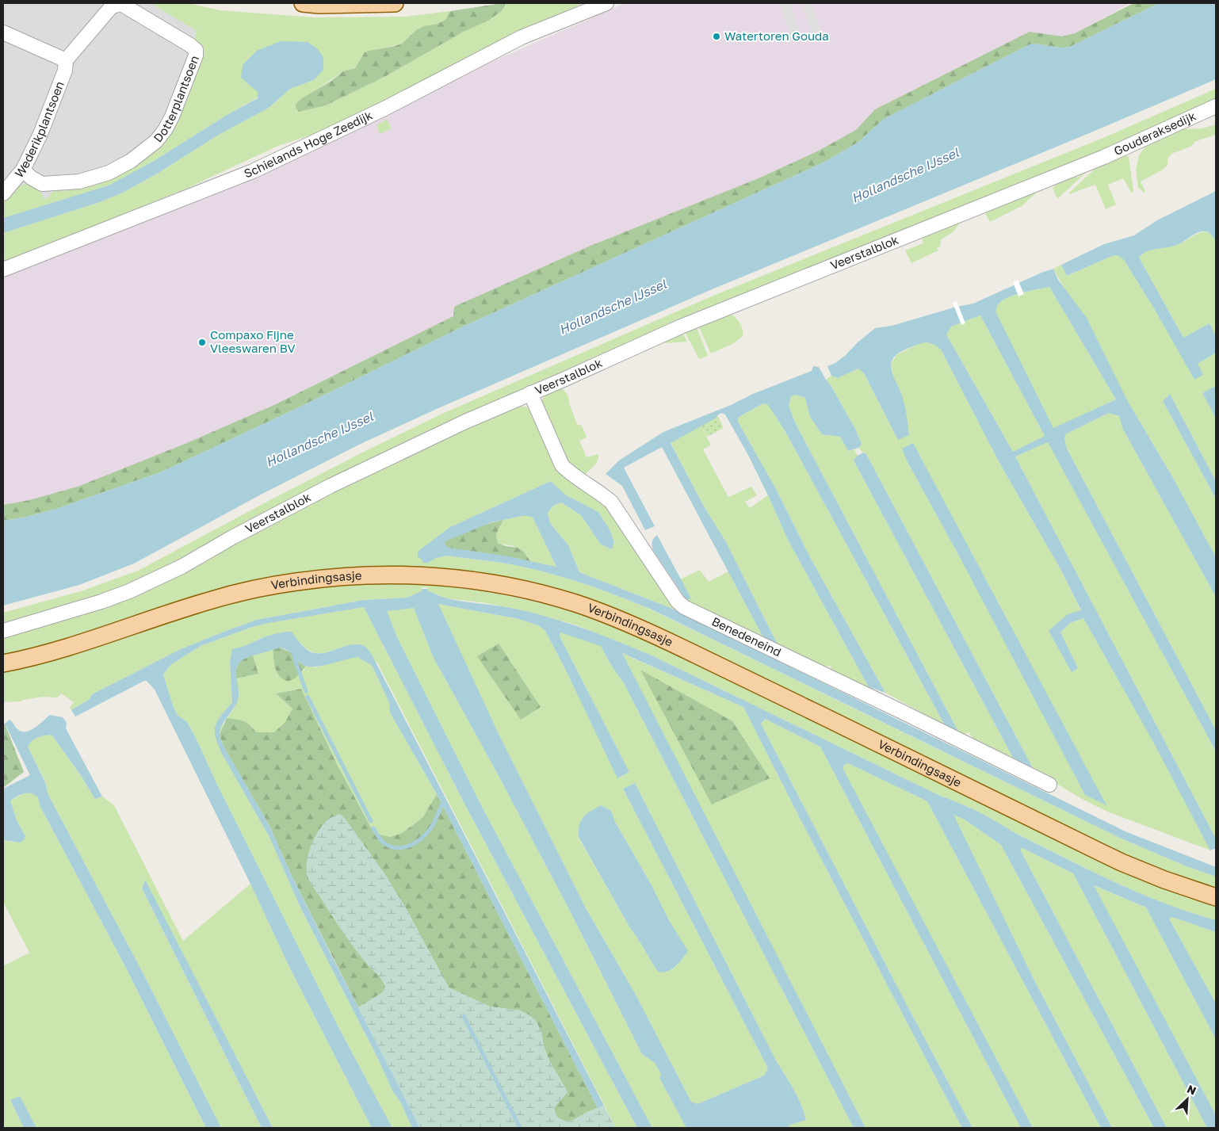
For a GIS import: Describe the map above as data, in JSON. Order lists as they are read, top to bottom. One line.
{"streets":{"main road":["Verbindingsasje"],"street":["Dotterplantsoen","Wederikplantsoen","Gouderaksedijk","Schielands Hoge Zeedijk","Veerstalblok","Benedeneind"]},"crossings":[["Dotterplantsoen","Wederikplantsoen"],["Gouderaksedijk","Veerstalblok"],["Veerstalblok","Benedeneind"]],"water":["Hollandsche IJssel"],"places":["Watertoren Gouda","Compaxo Fijne Vleeswaren BV"],"north":"top right"}
